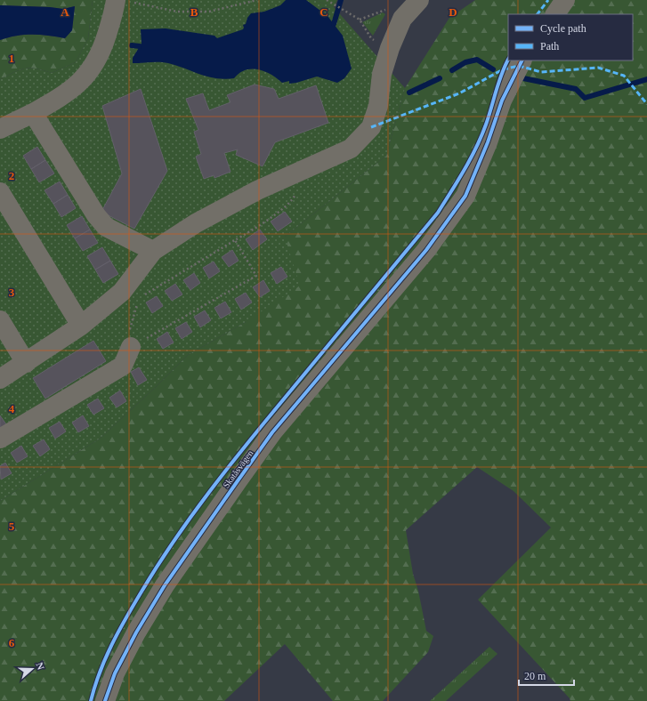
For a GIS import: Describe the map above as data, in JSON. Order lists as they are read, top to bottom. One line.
{"streets":{"street":["Skatåsvägen"]},"legend":["Cycle path","Path"],"scale_bar":"20 m","north":"right","grid":{"columns":["A","B","C","D"],"rows":["1","2","3","4","5","6"]}}
